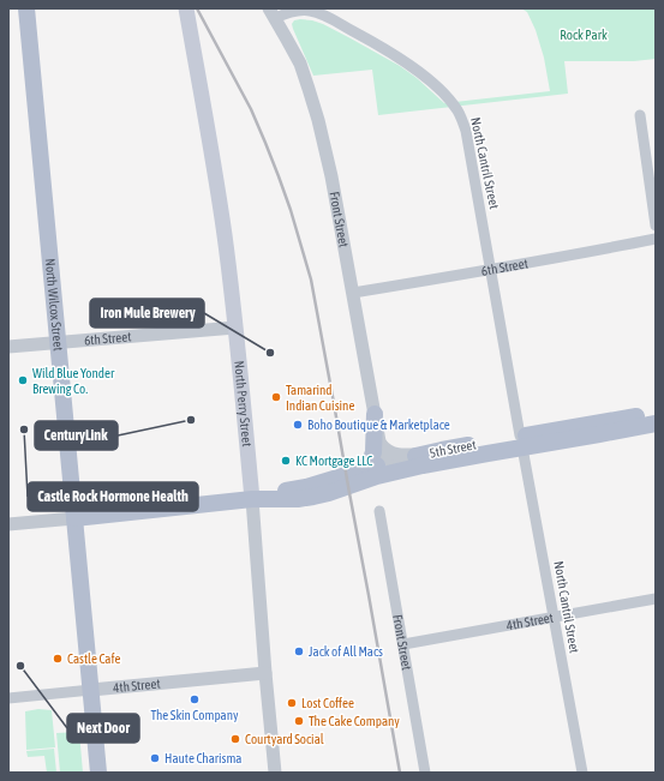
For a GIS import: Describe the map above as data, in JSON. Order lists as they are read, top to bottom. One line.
{"streets":{"main road":["North Wilcox Street","North Perry Street","5th Street"],"street":["North Cantril Street","Front Street","6th Street","4th Street"]},"crossings":[["North Cantril Street","Front Street"],["North Cantril Street","6th Street"],["North Cantril Street","5th Street"],["North Cantril Street","4th Street"],["Front Street","6th Street"],["Front Street","5th Street"],["Front Street","4th Street"],["6th Street","North Wilcox Street"],["6th Street","North Perry Street"],["North Wilcox Street","5th Street"],["North Wilcox Street","4th Street"],["North Perry Street","5th Street"],["North Perry Street","4th Street"]],"parks":["Rock Park"],"places":["Iron Mule Brewery","Wild Blue Yonder Brewing Co.","Tamarind Indian Cuisine","CenturyLink","Boho Boutique & Marketplace","Castle Rock Hormone Health","KC Mortgage LLC","Jack of All Macs","Castle Cafe","Next Door","The Skin Company","Lost Coffee","The Cake Company","Courtyard Social","Haute Charisma"]}
